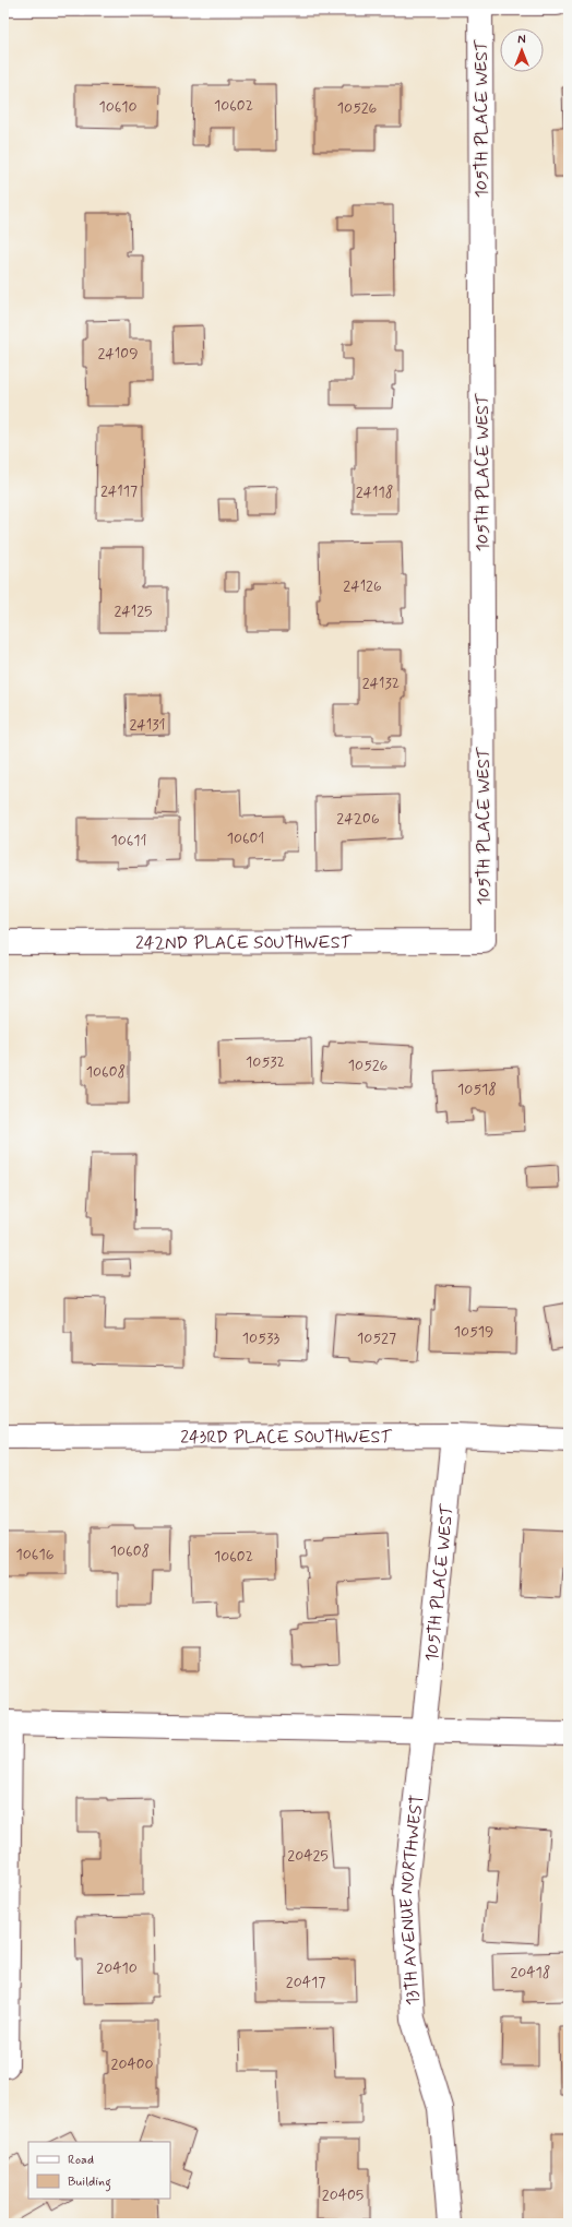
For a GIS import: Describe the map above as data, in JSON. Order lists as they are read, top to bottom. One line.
{"streets":{"street":["105TH PLACE WEST","242ND PLACE SOUTHWEST","243RD PLACE SOUTHWEST","13TH AVENUE NORTHWEST"]},"crossings":[["105TH PLACE WEST","242ND PLACE SOUTHWEST"],["105TH PLACE WEST","243RD PLACE SOUTHWEST"],["105TH PLACE WEST","13TH AVENUE NORTHWEST"]],"house_numbers":["10602","10610","10526","24109","24117","24118","24126","24125","24132","24131","24206","10601","10611","10532","10526","10608","10518","10519","10533","10527","10608","10616","10602","20425","20410","20418","20417","20400","20405"],"legend":["Road","Building"],"north":"top"}
